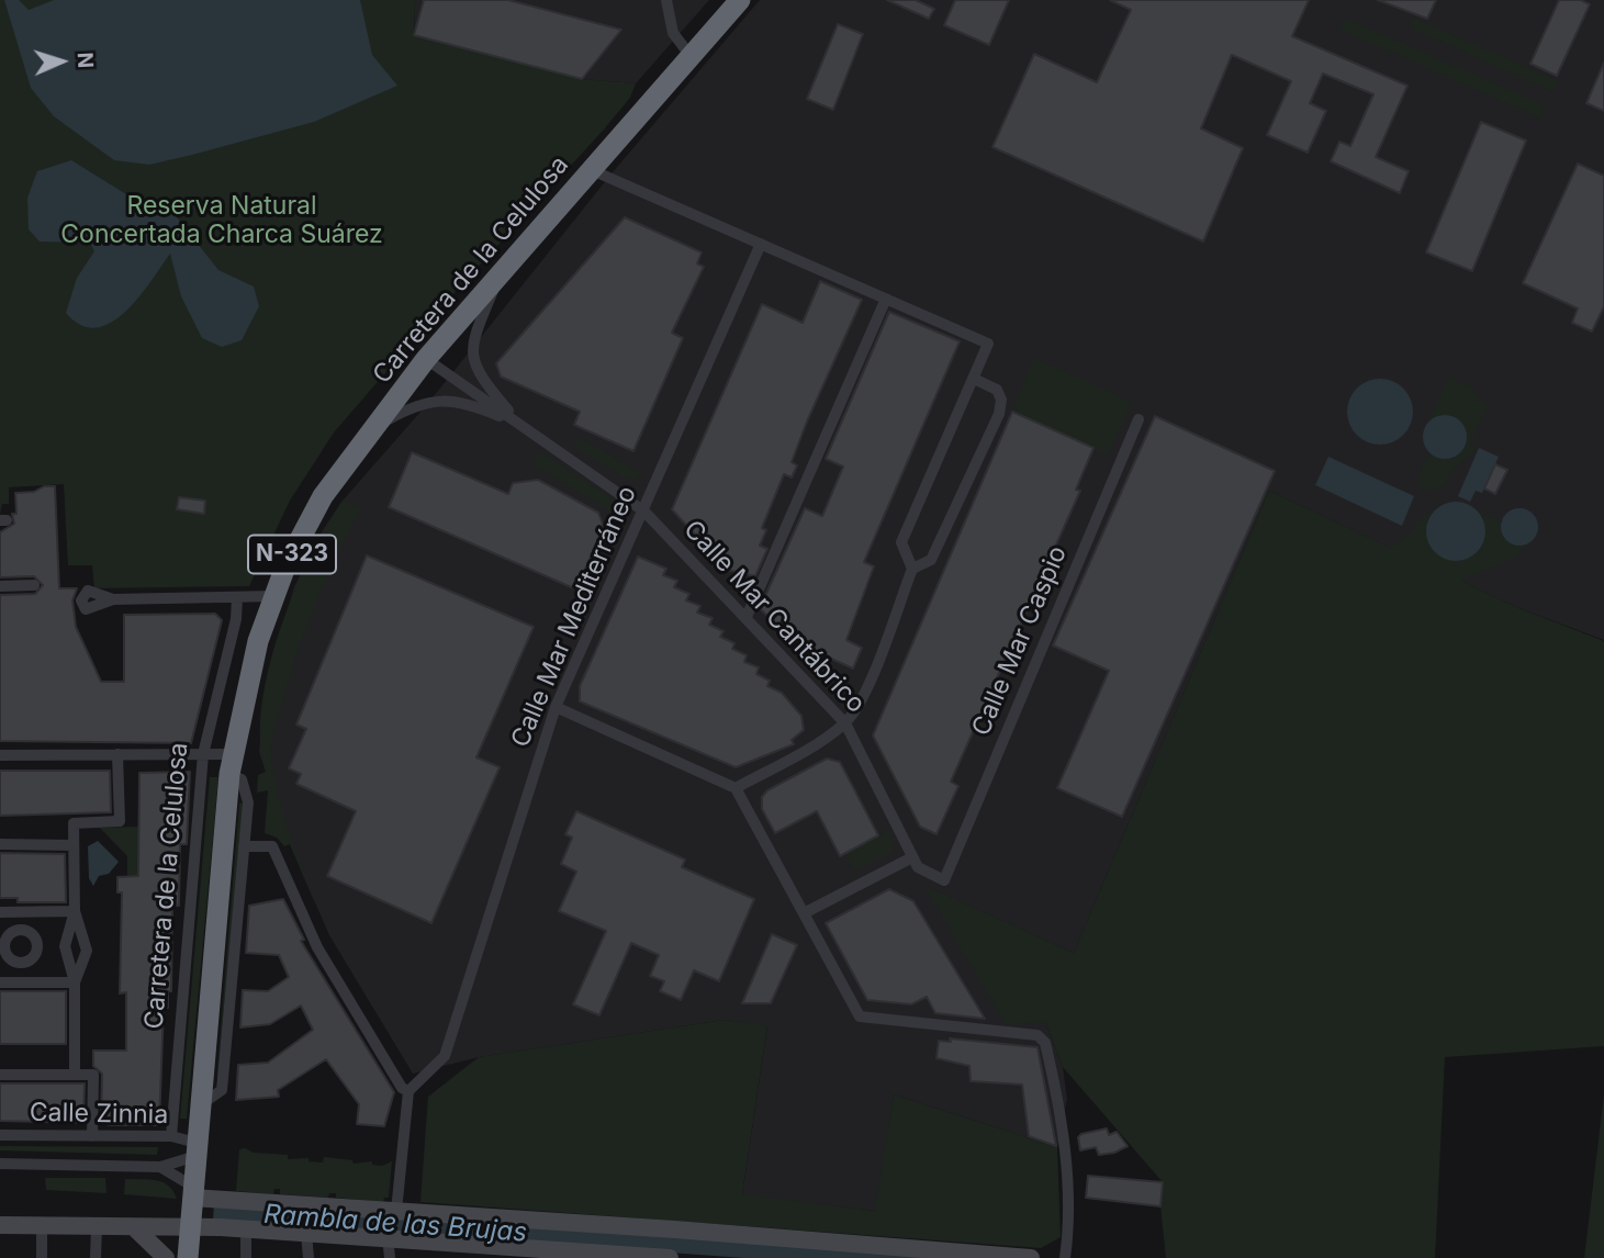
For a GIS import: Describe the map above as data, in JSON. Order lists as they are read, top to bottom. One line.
{"streets":{"highway":["Carretera de la Celulosa","N-323"],"street":["Calle Mar Mediterráneo","Calle Mar Cantábrico","Calle Mar Caspio","Calle Zinnia"]},"crossings":[["Carretera de la Celulosa","Calle Mar Cantábrico"],["Carretera de la Celulosa","Calle Zinnia"],["Calle Mar Mediterráneo","Calle Mar Cantábrico"],["Calle Mar Cantábrico","Calle Mar Caspio"]],"water":["Rambla de las Brujas"],"parks":["Reserva Natural Concertada Charca Suárez"],"north":"right"}
